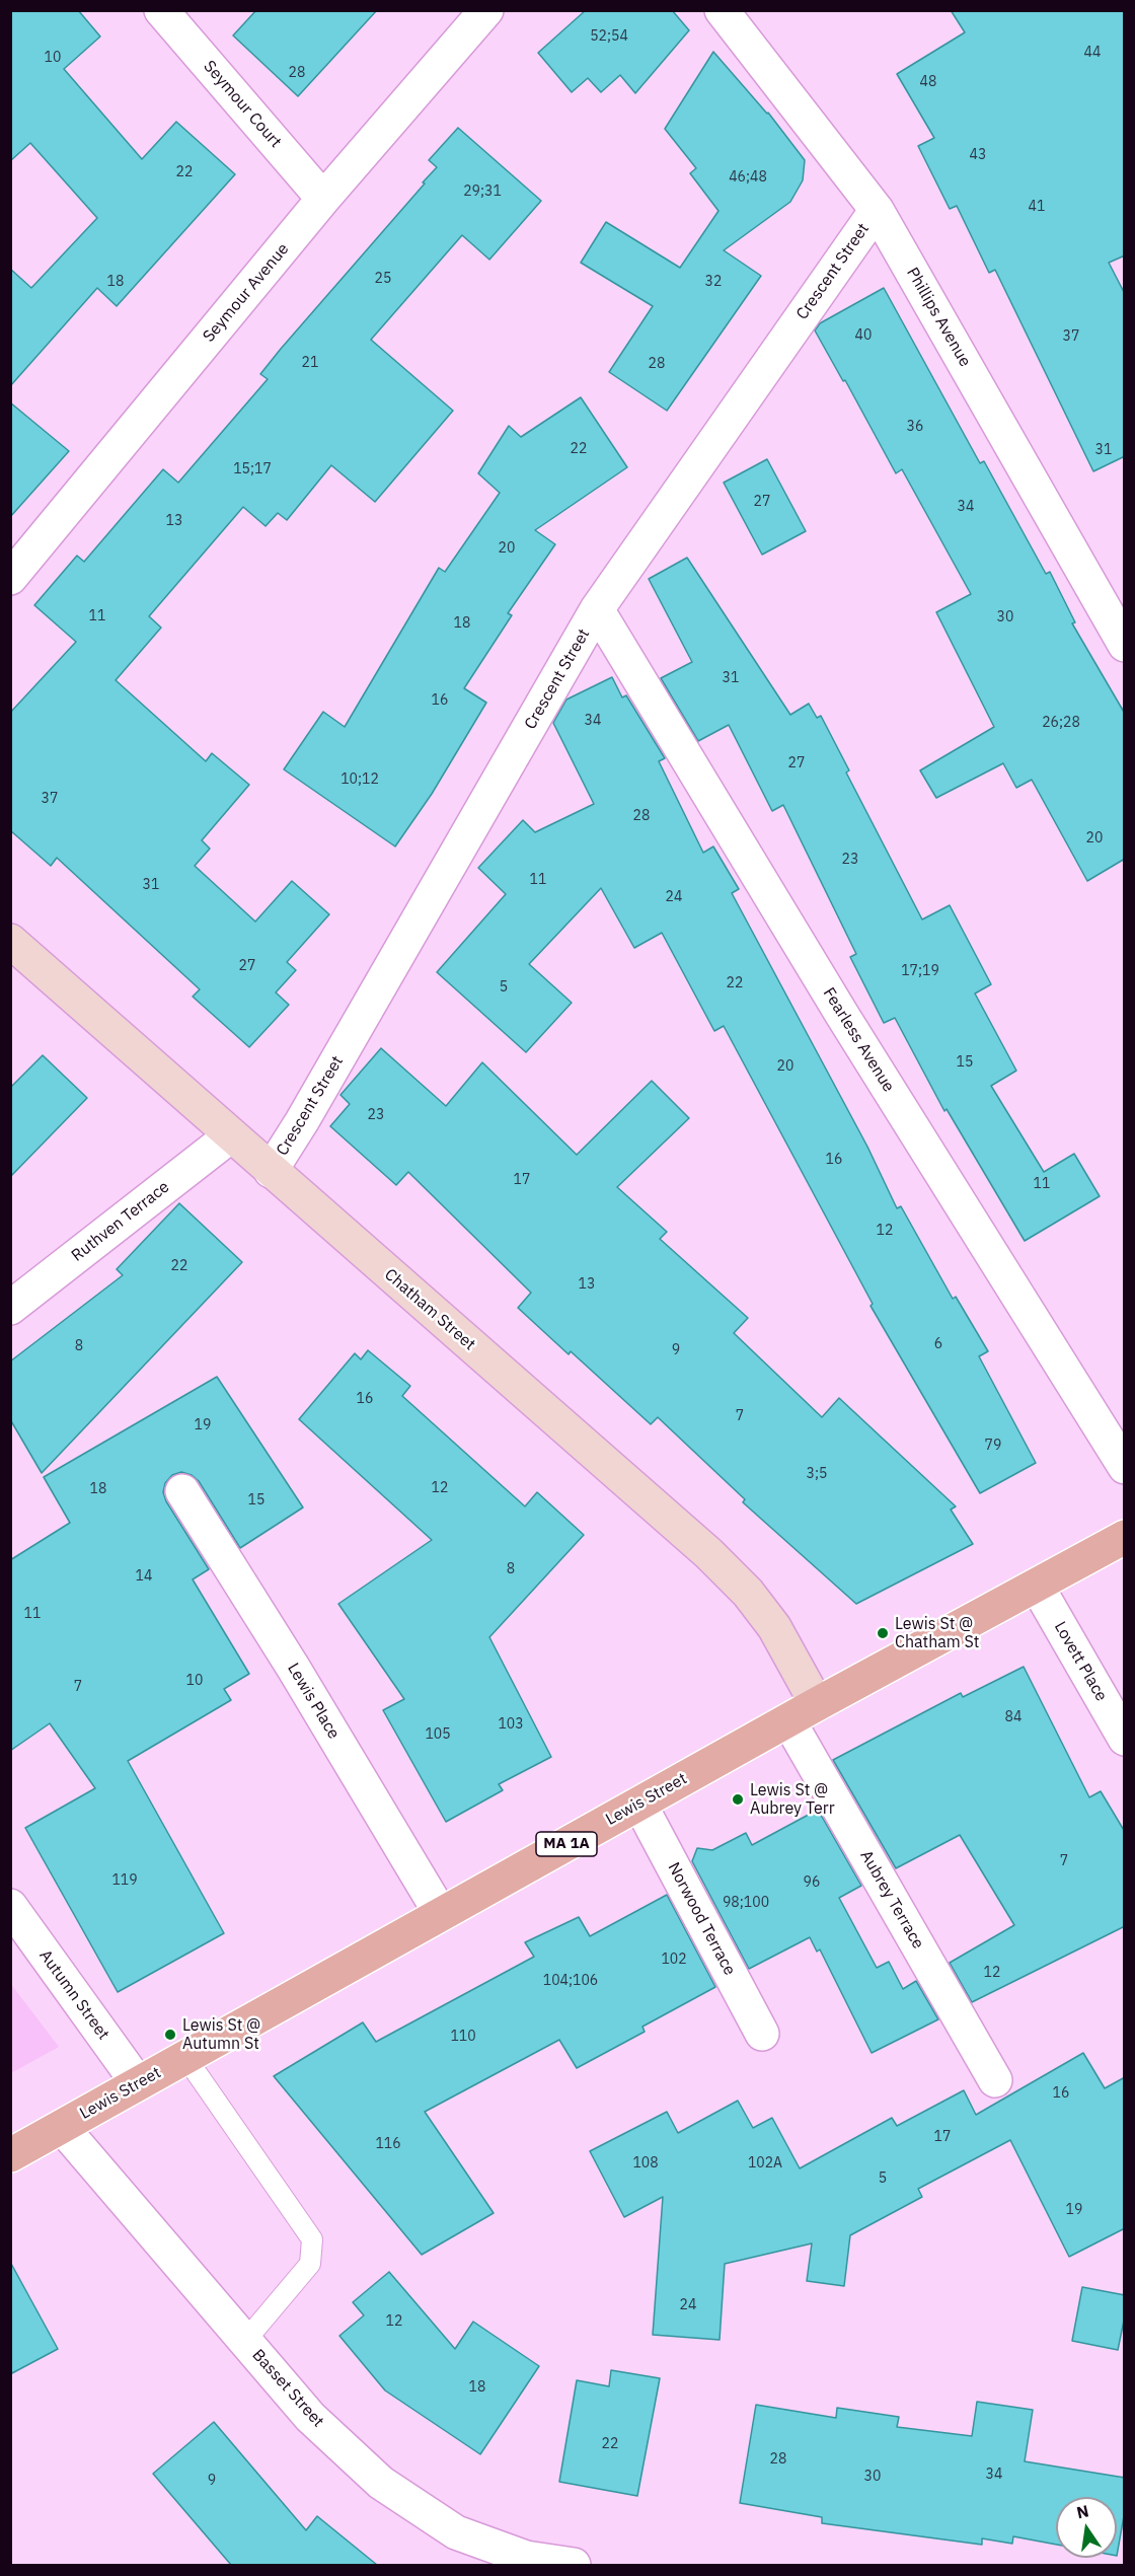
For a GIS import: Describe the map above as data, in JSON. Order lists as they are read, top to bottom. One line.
{"streets":{"main road":["Chatham Street","Lewis Street","MA 1A"],"street":["Seymour Court","Crescent Street","Seymour Avenue","Phillips Avenue","Fearless Avenue","Ruthven Terrace","Lovett Place","Lewis Place","Aubrey Terrace","Norwood Terrace","Autumn Street","Basset Street"]},"crossings":[["Seymour Court","Seymour Avenue"],["Crescent Street","Phillips Avenue"],["Crescent Street","Fearless Avenue"],["Crescent Street","Chatham Street"],["Ruthven Terrace","Chatham Street"],["Chatham Street","Lewis Street"],["Lovett Place","Lewis Street"],["Lewis Place","Lewis Street"],["Lewis Street","Aubrey Terrace"],["Lewis Street","Norwood Terrace"],["Lewis Street","Autumn Street"],["Lewis Street","Basset Street"]],"places":["Lewis St @ Chatham St","Lewis St @ Aubrey Terr","Lewis St @ Autumn St"],"house_numbers":["52;54","44","10","28","48","43","22","46;48","29;31","41","25","18","32","40","37","21","28","36","22","31","15;17","27","34","13","20","11","30","18","31","16","34","26;28","27","10;12","37","28","20","23","11","31","24","27","17;19","22","5","15","20","23","16","17","11","12","22","13","6","8","9","16","7","19","79","3;5","12","18","15","8","14","11","10","7","84","103","105","7","119","96","98;100","102","12","104;106","110","16","17","116","108","102A","5","19","24","12","18","22","28","34","30","9"],"north":"top"}
